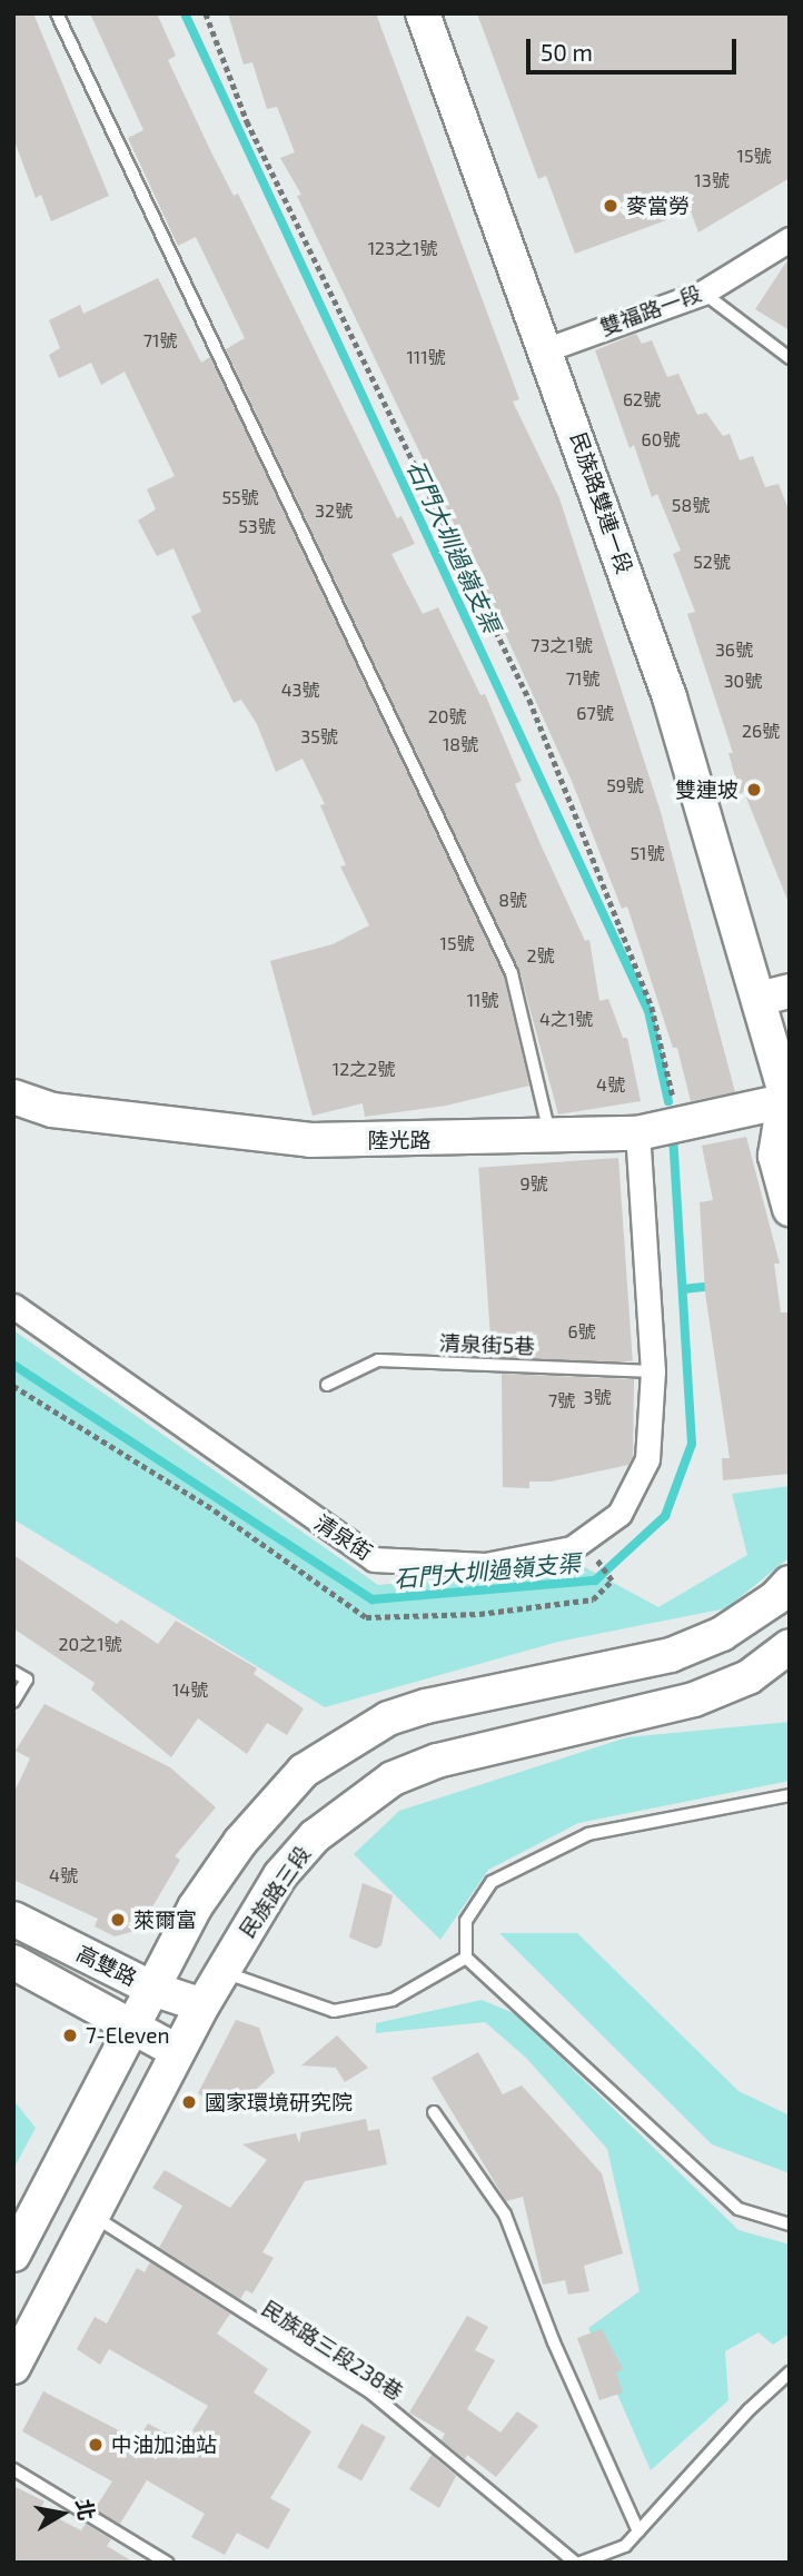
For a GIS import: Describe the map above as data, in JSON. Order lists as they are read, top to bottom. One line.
{"streets":{"main road":["民族路雙連一段","陸光路","民族路三段","高雙路"],"street":["雙福路一段","清泉街"],"lane":["清泉街5巷","民族路三段238巷"]},"crossings":[["雙福路一段","民族路雙連一段"],["陸光路","清泉街"],["清泉街5巷","清泉街"],["民族路三段","高雙路"],["民族路三段","民族路三段238巷"]],"water":["石門大圳過嶺支渠"],"places":["麥當勞","雙連坡","萊爾富","7-Eleven","國家環境研究院","中油加油站"],"house_numbers":["15號","13號","123之1號","71號","111號","62號","60號","55號","58號","32號","53號","52號","73之1號","36號","71號","30號","43號","67號","20號","26號","35號","18號","59號","51號","8號","15號","2號","11號","4之1號","12之2號","4號","9號","6號","3號","7號","20之1號","14號","4號"],"scale_bar":"50 m","north":"right"}
